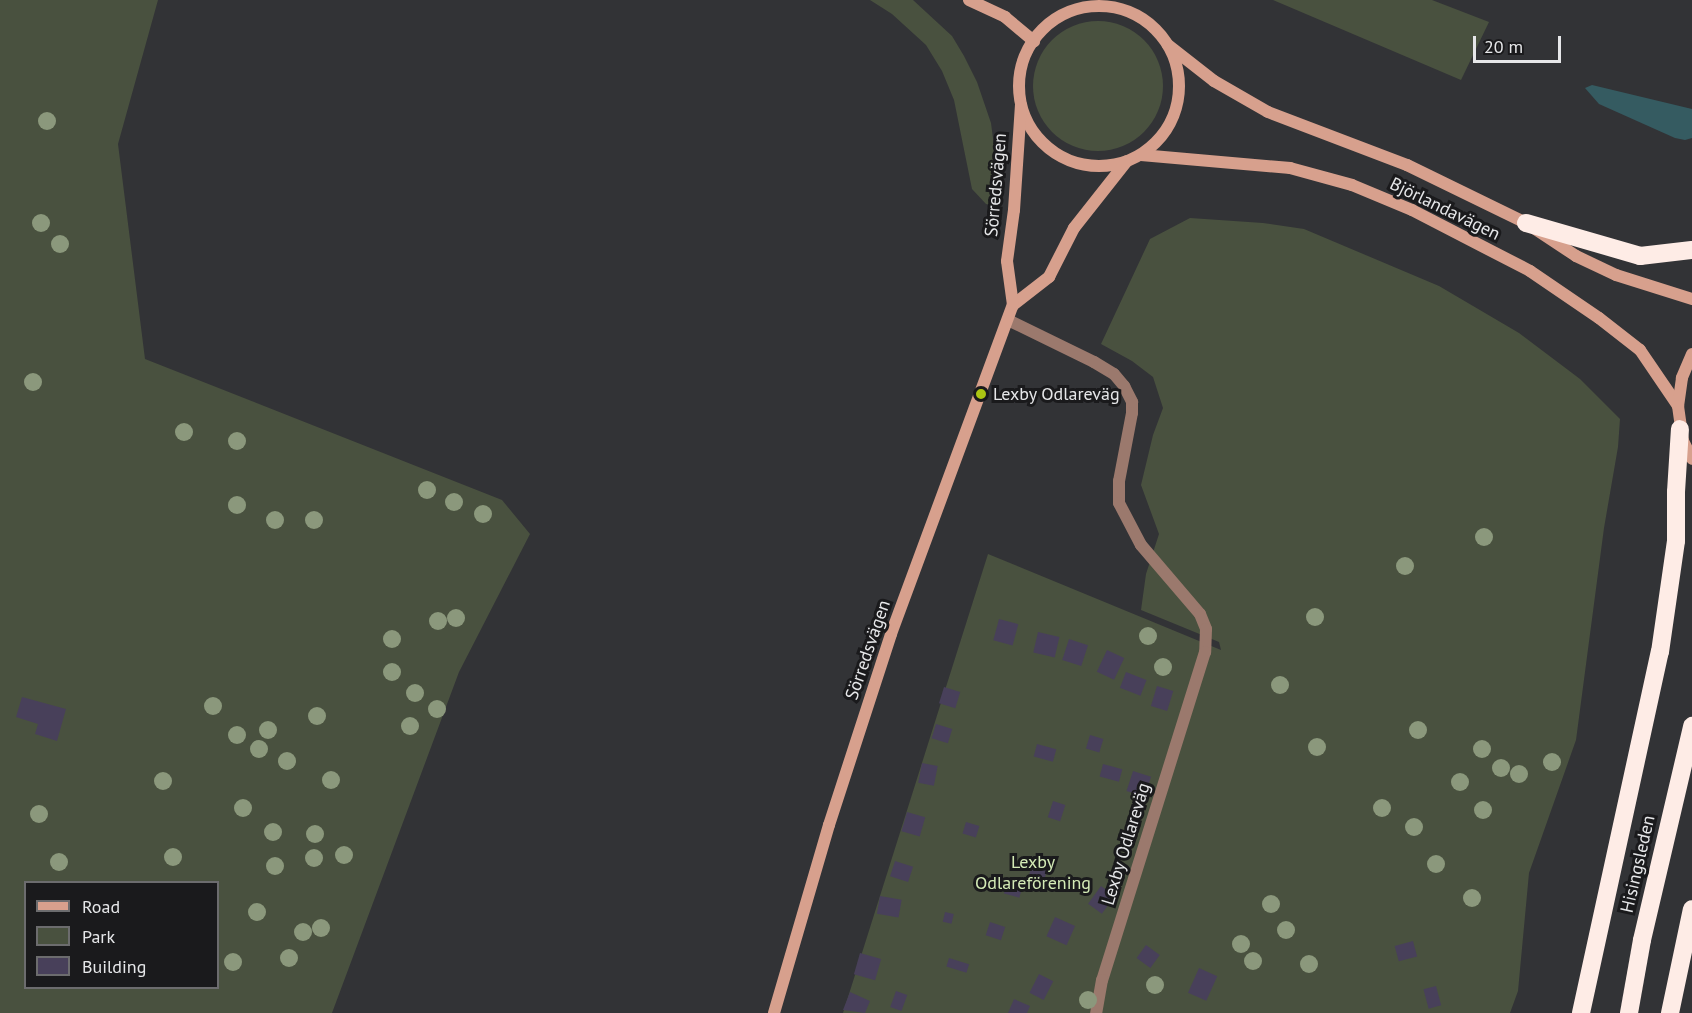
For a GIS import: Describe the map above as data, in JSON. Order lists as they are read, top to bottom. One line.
{"streets":{"highway":["Hisingsleden"],"street":["Sörredsvägen","Björlandavägen"],"lane":["Lexby Odlareväg"]},"crossings":[["Sörredsvägen","Björlandavägen"],["Sörredsvägen","Lexby Odlareväg"]],"parks":["Lexby Odlareförening"],"places":["Lexby Odlareväg"],"legend":["Road","Park","Building"],"scale_bar":"20 m"}
